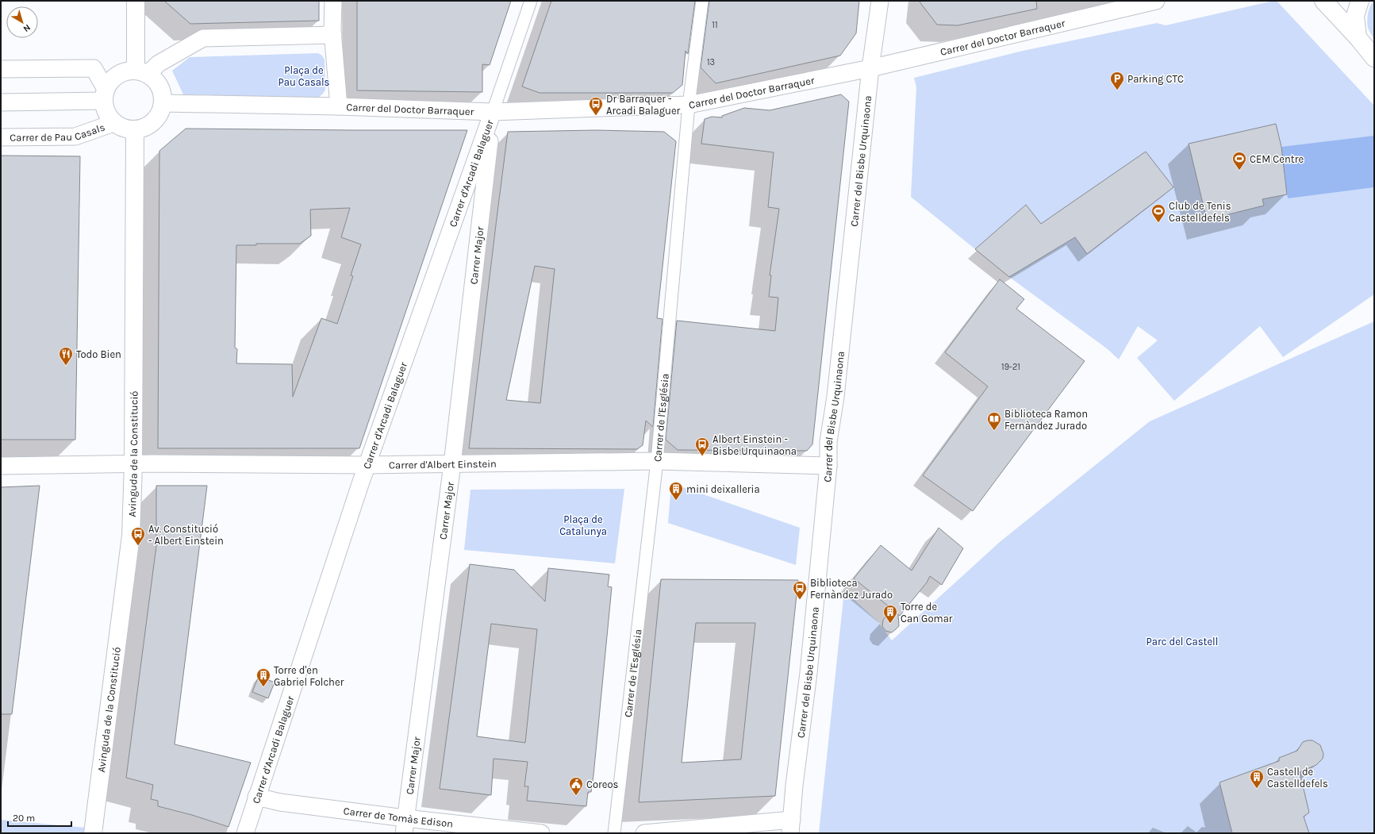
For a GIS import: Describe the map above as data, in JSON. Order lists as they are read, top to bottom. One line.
{"streets":{"street":["Carrer del Doctor Barraquer","Carrer de Pau Casals","Carrer del Bisbe Urquinaona","Carrer d'Arcadi Balaguer","Carrer Major","Carrer de l'Església","Avinguda de la Constitució","Carrer d'Albert Einstein","Carrer de Tomàs Edison"]},"crossings":[["Carrer del Doctor Barraquer","Carrer del Bisbe Urquinaona"],["Carrer del Doctor Barraquer","Carrer d'Arcadi Balaguer"],["Carrer del Doctor Barraquer","Carrer Major"],["Carrer del Doctor Barraquer","Carrer de l'Església"],["Carrer de Pau Casals","Avinguda de la Constitució"],["Carrer del Bisbe Urquinaona","Carrer d'Albert Einstein"],["Carrer d'Arcadi Balaguer","Carrer Major"],["Carrer d'Arcadi Balaguer","Carrer d'Albert Einstein"],["Carrer d'Arcadi Balaguer","Carrer de Tomàs Edison"],["Carrer Major","Carrer d'Albert Einstein"],["Carrer Major","Carrer de Tomàs Edison"],["Carrer de l'Església","Carrer d'Albert Einstein"],["Avinguda de la Constitució","Carrer d'Albert Einstein"]],"parks":["Plaça de Pau Casals","Plaça de Catalunya","Parc del Castell"],"places":{"parking":["Parking CTC"],"bus stop":["Dr Barraquer - Arcadi Balaguer","Albert Einstein - Bisbe Urquinaona","Av. Constitució - Albert Einstein","Biblioteca Fernàndez Jurado"],"sports":["CEM Centre","Club de Tenis Castelldefels"],"restaurant":["Todo Bien"],"library":["Biblioteca Ramon Fernàndez Jurado"],"building":["mini deixalleria","Torre de Can Gomar","Torre d'en Gabriel Folcher","Castell de Castelldefels"],"public building":["Coreos"]},"house_numbers":["11","13","19-21"],"scale_bar":"20 m","north":"bottom right"}
